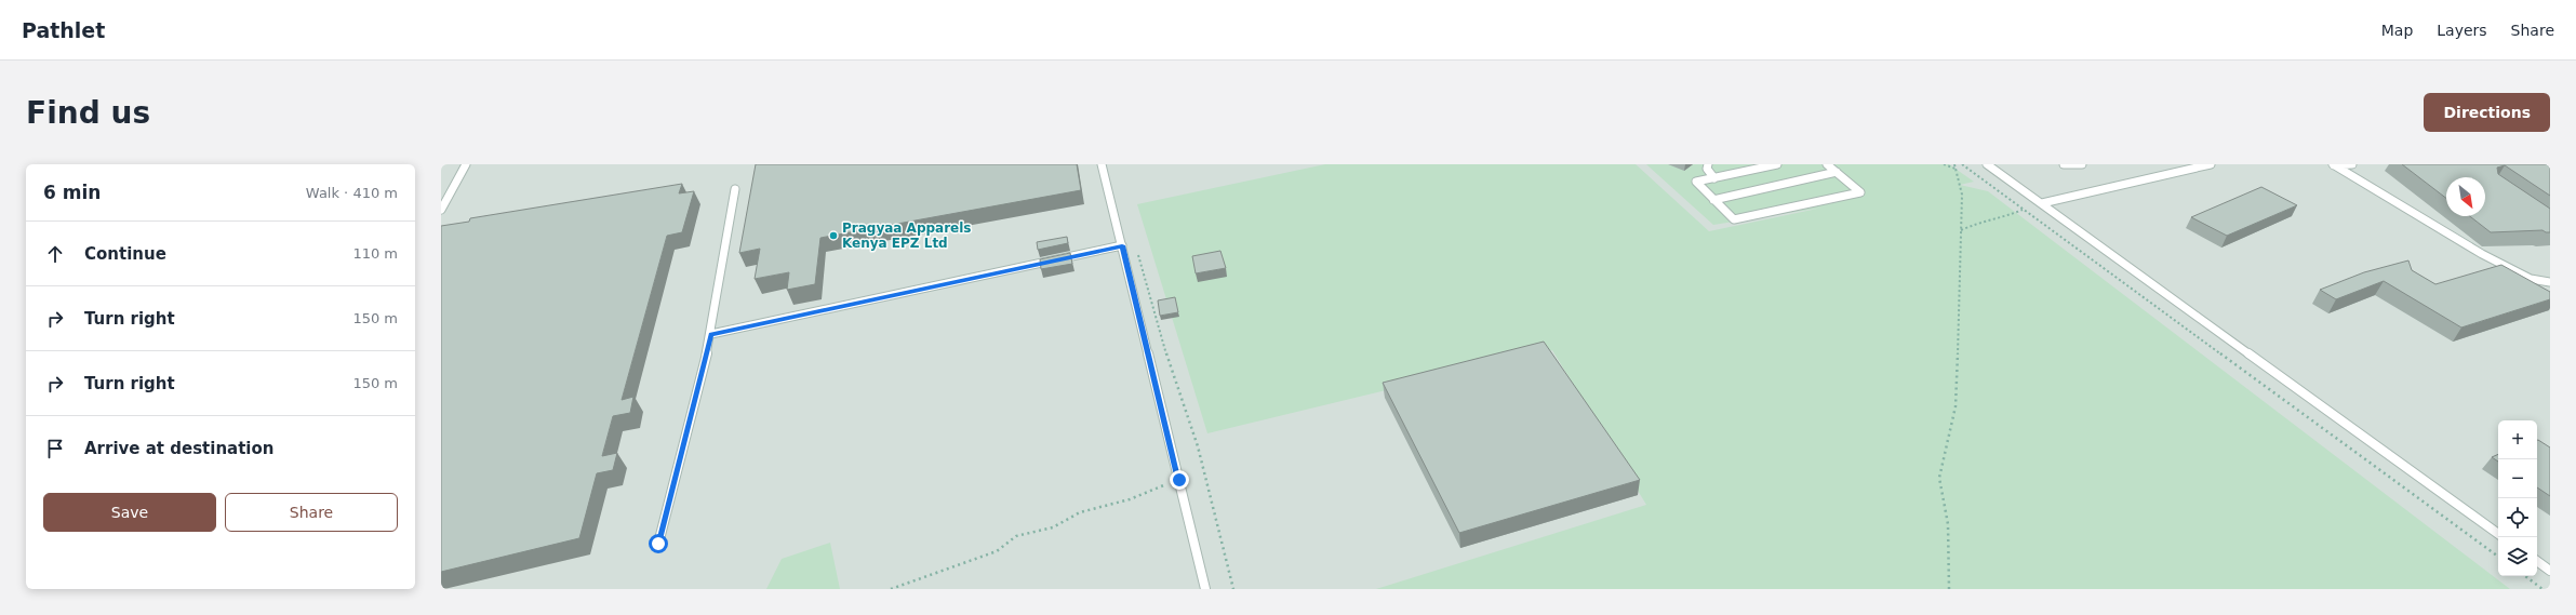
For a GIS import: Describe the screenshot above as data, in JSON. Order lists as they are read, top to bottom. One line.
{"places":["Pragyaa Apparels Kenya EPZ Ltd"],"north":"bottom right","page":{"header":"Pathlet","nav":["Map","Layers","Share"],"buttons":["Directions",["Save","Share"]],"title":"Find us","heading":["6 min","Walk · 410 m"],"list":[["Continue","110 m"],["Turn right","150 m"],["Turn right","150 m"],"Arrive at destination"],"map_buttons":["+","−"]}}
